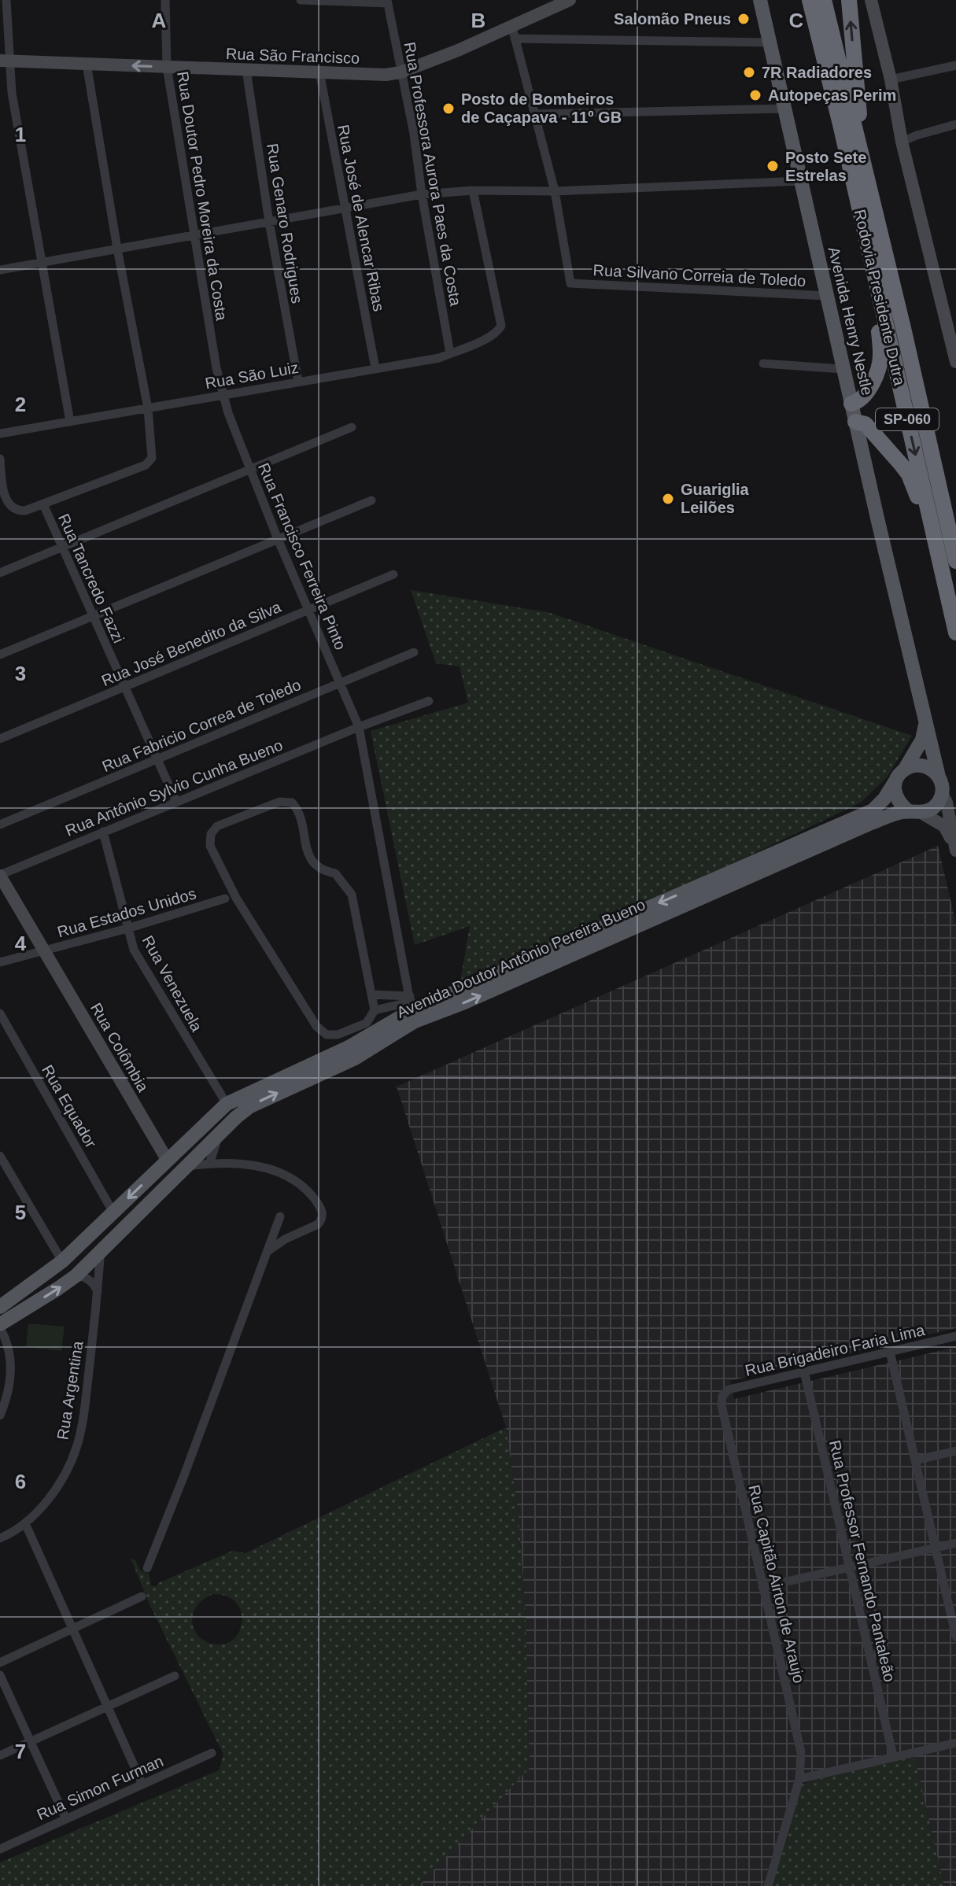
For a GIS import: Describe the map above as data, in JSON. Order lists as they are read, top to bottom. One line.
{"streets":{"highway":["Rodovia Presidente Dutra","SP-060"],"main road":["Avenida Henry Nestle","Avenida Doutor Antônio Pereira Bueno"],"street":["Rua São Francisco","Rua Professora Aurora Paes da Costa","Rua Doutor Pedro Moreira da Costa","Rua José de Alencar Ribas","Rua Genaro Rodrigues","Rua Silvano Correia de Toledo","Rua São Luiz","Rua Francisco Ferreira Pinto","Rua Tancredo Fazzi","Rua José Benedito da Silva","Rua Fabricio Correa de Toledo","Rua Antônio Sylvio Cunha Bueno","Rua Estados Unidos","Rua Venezuela","Rua Colômbia","Rua Equador","Rua Brigadeiro Faria Lima","Rua Argentina","Rua Professor Fernando Pantaleão","Rua Capitão Airton de Araujo","Rua Simon Furman"]},"crossings":[["Rua São Francisco","Rua Professora Aurora Paes da Costa"],["Rua São Francisco","Rua Doutor Pedro Moreira da Costa"],["Rua São Francisco","Rua José de Alencar Ribas"],["Rua São Francisco","Rua Genaro Rodrigues"],["Rua Professora Aurora Paes da Costa","Rua São Luiz"],["Rua Doutor Pedro Moreira da Costa","Rua São Luiz"],["Rua Doutor Pedro Moreira da Costa","Rua Francisco Ferreira Pinto"],["Rua José de Alencar Ribas","Rua São Luiz"],["Rua Genaro Rodrigues","Rua São Luiz"],["Rua Silvano Correia de Toledo","Avenida Henry Nestle"],["Avenida Henry Nestle","Avenida Doutor Antônio Pereira Bueno"],["Rua São Luiz","Rua Francisco Ferreira Pinto"],["Rua Francisco Ferreira Pinto","Rua José Benedito da Silva"],["Rua Francisco Ferreira Pinto","Rua Fabricio Correa de Toledo"],["Rua Francisco Ferreira Pinto","Rua Antônio Sylvio Cunha Bueno"],["Rua Francisco Ferreira Pinto","Avenida Doutor Antônio Pereira Bueno"],["Rua Tancredo Fazzi","Rua José Benedito da Silva"],["Rua Tancredo Fazzi","Rua Fabricio Correa de Toledo"],["Rua Tancredo Fazzi","Rua Antônio Sylvio Cunha Bueno"],["Rua Antônio Sylvio Cunha Bueno","Rua Venezuela"],["Rua Antônio Sylvio Cunha Bueno","Rua Colômbia"],["Rua Estados Unidos","Rua Venezuela"],["Rua Estados Unidos","Rua Colômbia"],["Avenida Doutor Antônio Pereira Bueno","Rua Venezuela"],["Avenida Doutor Antônio Pereira Bueno","Rua Colômbia"],["Avenida Doutor Antônio Pereira Bueno","Rua Equador"],["Avenida Doutor Antônio Pereira Bueno","Rua Argentina"],["Rua Brigadeiro Faria Lima","Rua Professor Fernando Pantaleão"],["Rua Brigadeiro Faria Lima","Rua Capitão Airton de Araujo"]],"places":["Salomão Pneus","7R Radiadores","Autopeças Perim","Posto de Bombeiros de Caçapava - 11º GB","Posto Sete Estrelas","Guariglia Leilões"],"grid":{"columns":["A","B","C"],"rows":["1","2","3","4","5","6","7"]}}
